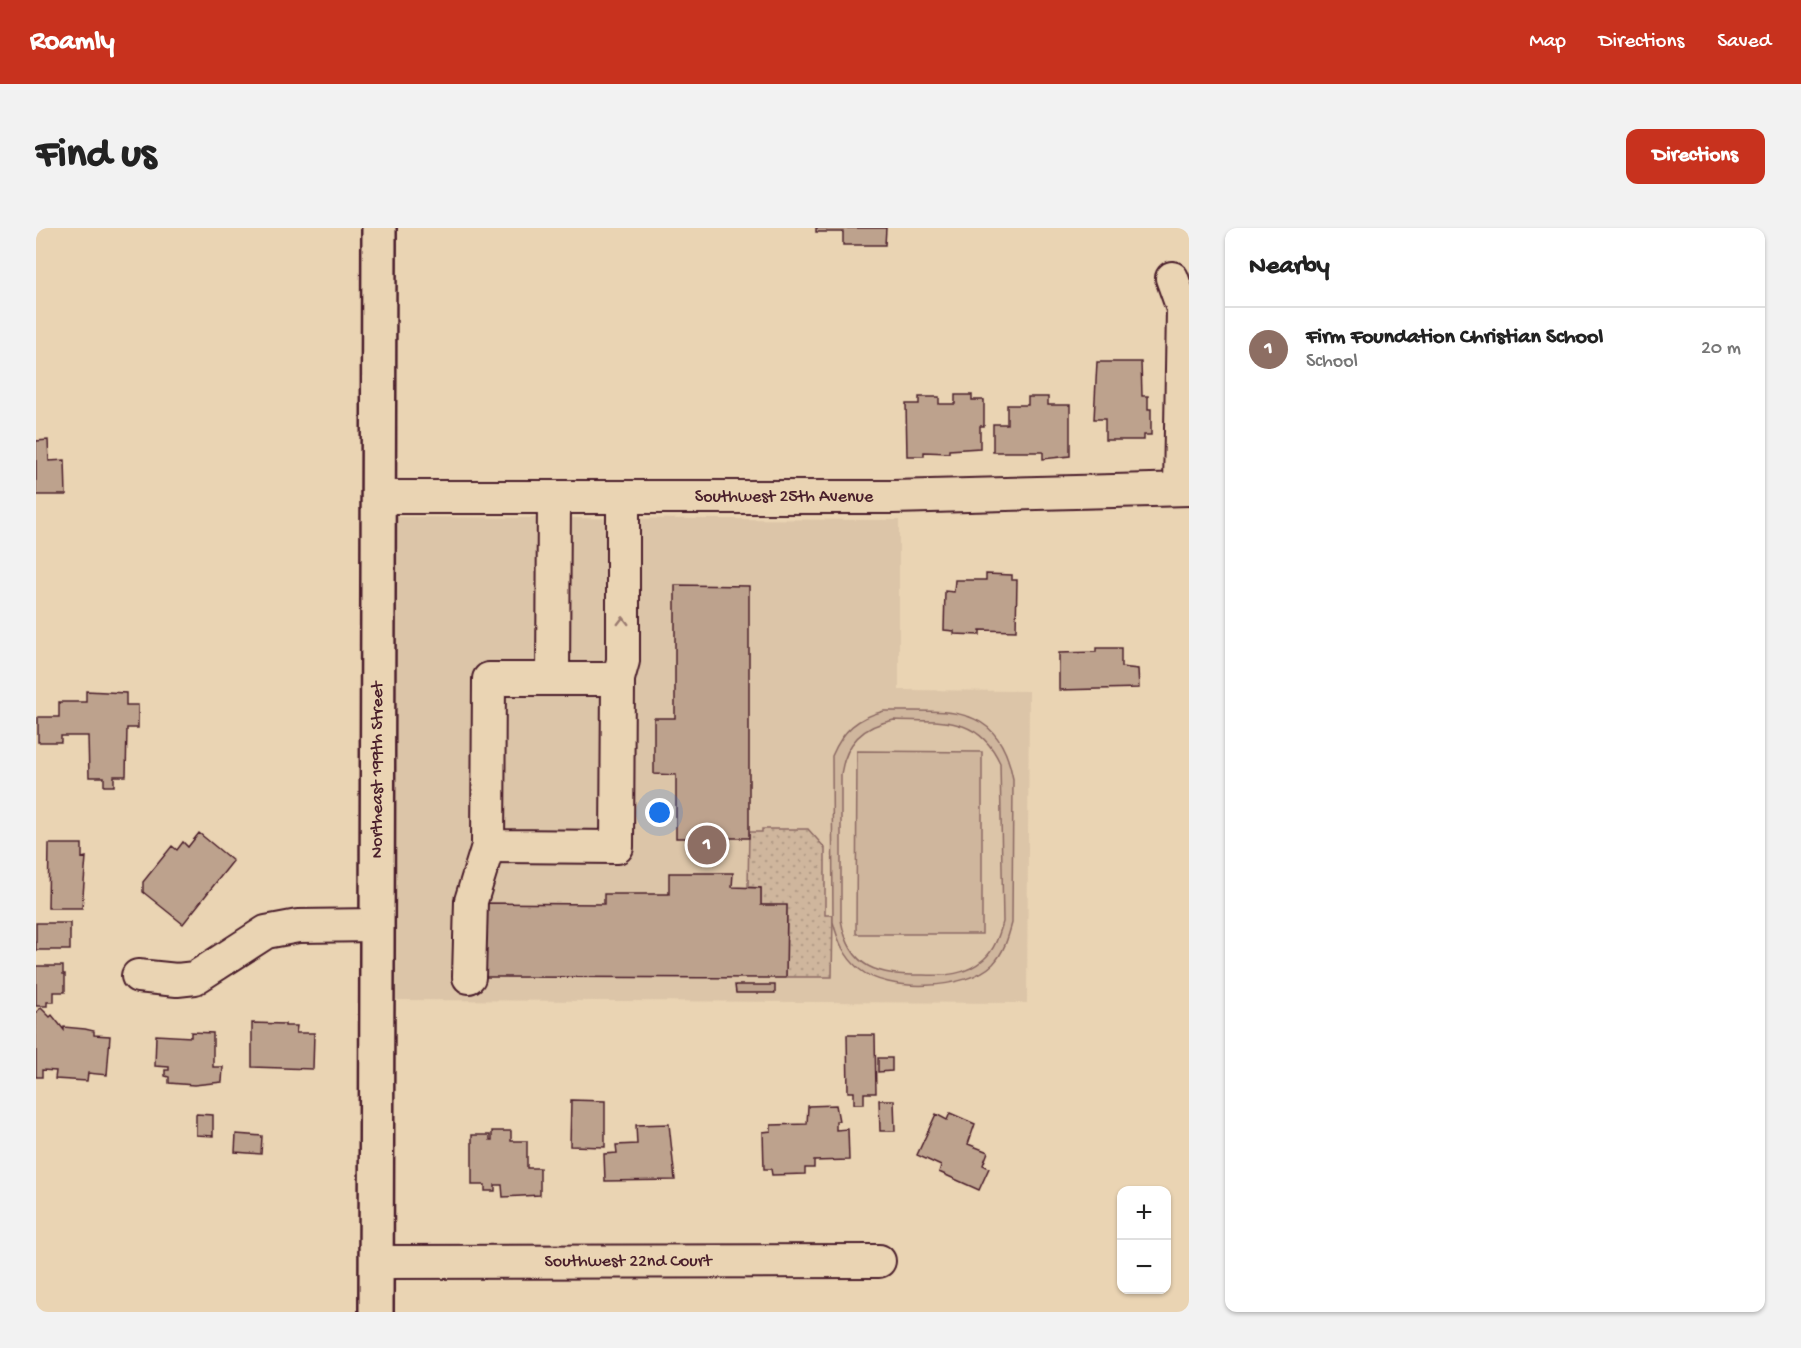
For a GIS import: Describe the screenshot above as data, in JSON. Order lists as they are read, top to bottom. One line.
{"streets":{"main road":["Northeast 199th Street"],"street":["Southwest 25th Avenue","Southwest 22nd Court"]},"crossings":[["Southwest 25th Avenue","Northeast 199th Street"],["Northeast 199th Street","Southwest 22nd Court"]],"page":{"header":"Roamly","nav":["Map","Directions","Saved"],"buttons":"Directions","title":"Find us","heading":"Nearby","list":[{"mark":"1","name":"Firm Foundation Christian School","note":"School","value":"20 m"}],"pins":"1","map_buttons":["+","−"]}}
